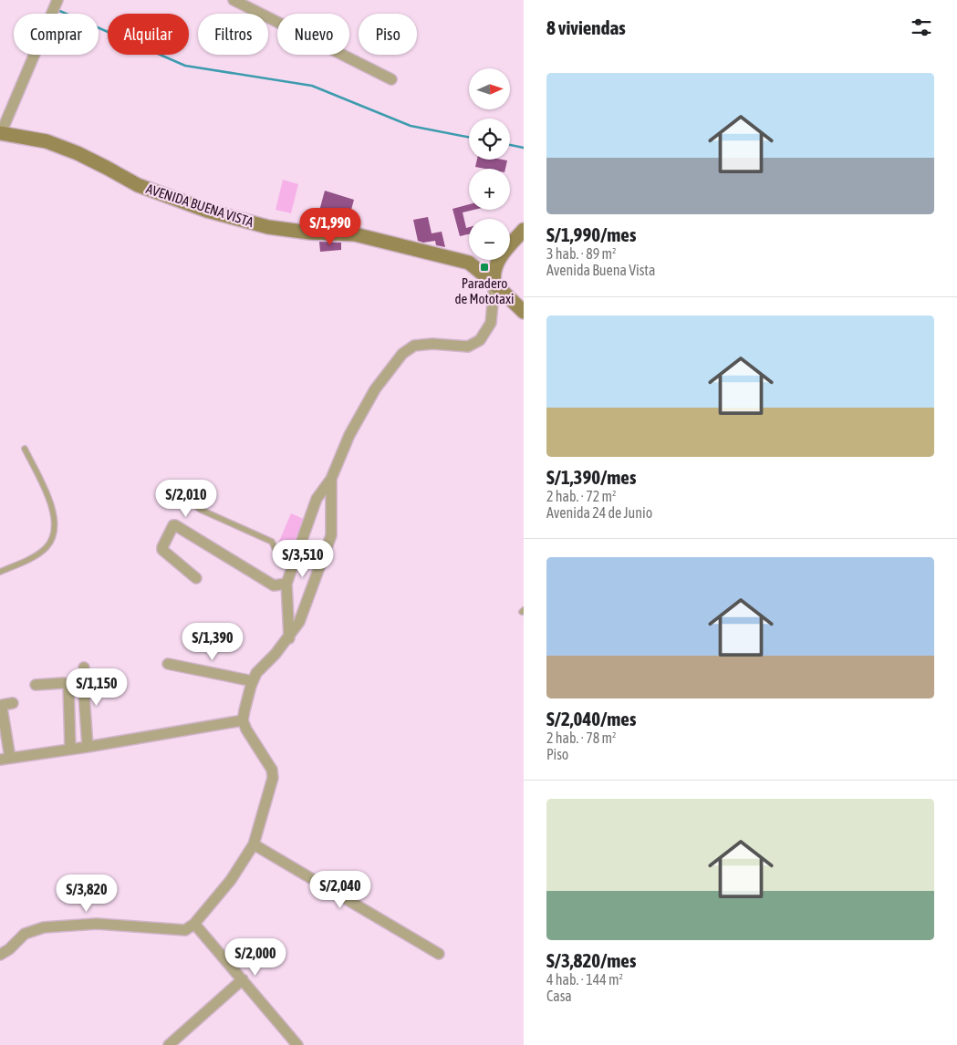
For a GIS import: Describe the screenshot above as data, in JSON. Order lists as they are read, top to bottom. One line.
{"streets":{"street":["AVENIDA BUENA VISTA"]},"places":{"transit":["Paradero de Mototaxi"]},"north":"right","page":{"heading":"8 viviendas","chip":["Comprar","Alquilar","Filtros","Nuevo","Piso"],"list":[{"name":"S/1,990/mes","note":"3 hab. · 89 m² · Avenida Buena Vista"},{"name":"S/1,390/mes","note":"2 hab. · 72 m² · Avenida 24 de Junio"},{"name":"S/2,040/mes","note":"2 hab. · 78 m² · Piso"},{"name":"S/3,820/mes","note":"4 hab. · 144 m² · Casa"}],"map_buttons":["+","−"],"price":["S/1,990","S/2,010","S/3,510","S/1,390","S/1,150","S/2,040","S/3,820","S/2,000"]}}
